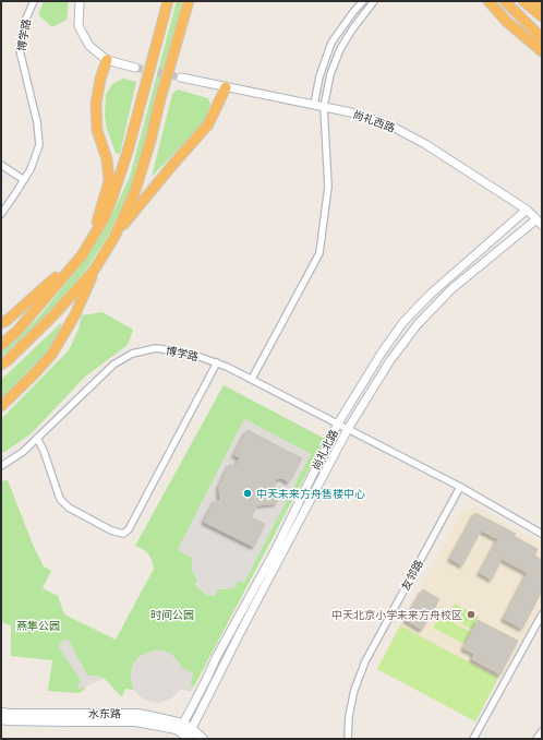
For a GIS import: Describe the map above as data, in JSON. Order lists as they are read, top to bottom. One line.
{"streets":{"main road":["水东路"],"street":["博学路","尚礼西路","尚礼北路","友邻路"]},"crossings":[["博学路","尚礼北路"],["尚礼西路","尚礼北路"],["尚礼北路","水东路"]],"parks":["时间公园","燕隼公园"],"places":["中天未来方舟售楼中心","中天北京小学未来方舟校区"]}
